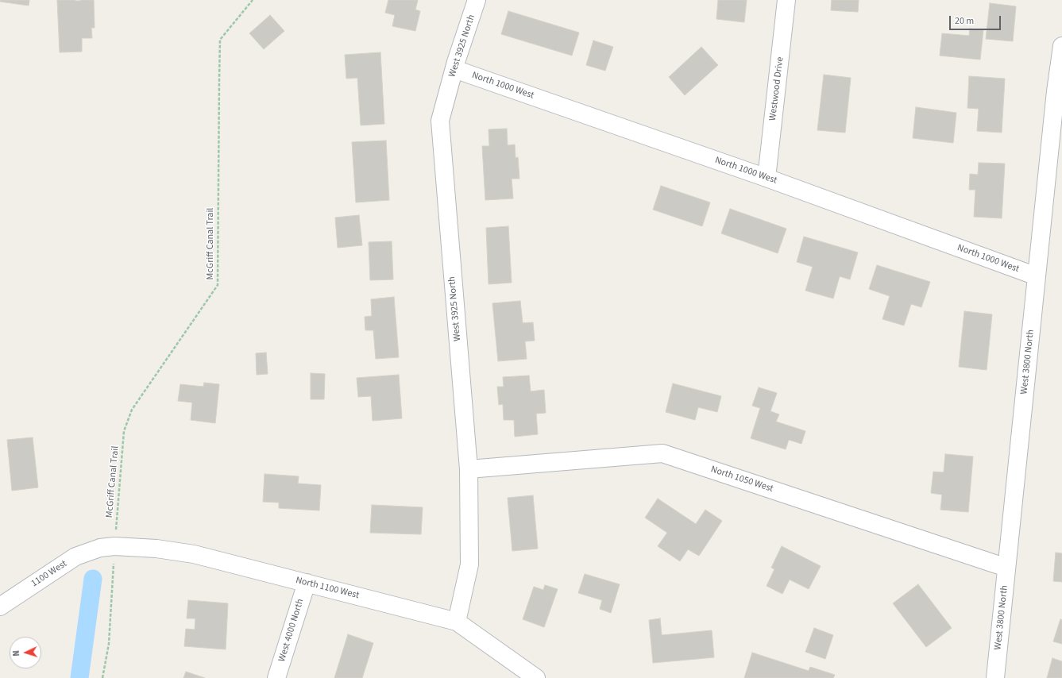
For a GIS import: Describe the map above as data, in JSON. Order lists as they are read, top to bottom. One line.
{"streets":{"street":["West 3925 North","North 1000 West","Westwood Drive","West 3800 North","North 1050 West","1100 West","North 1100 West","West 4000 North"],"path":["McGriff Canal Trail"]},"crossings":[["West 3925 North","North 1000 West"],["West 3925 North","North 1050 West"],["West 3925 North","North 1100 West"],["North 1000 West","Westwood Drive"],["North 1000 West","West 3800 North"],["West 3800 North","North 1050 West"],["1100 West","North 1100 West"],["North 1100 West","West 4000 North"]],"scale_bar":"20 m","north":"left"}
